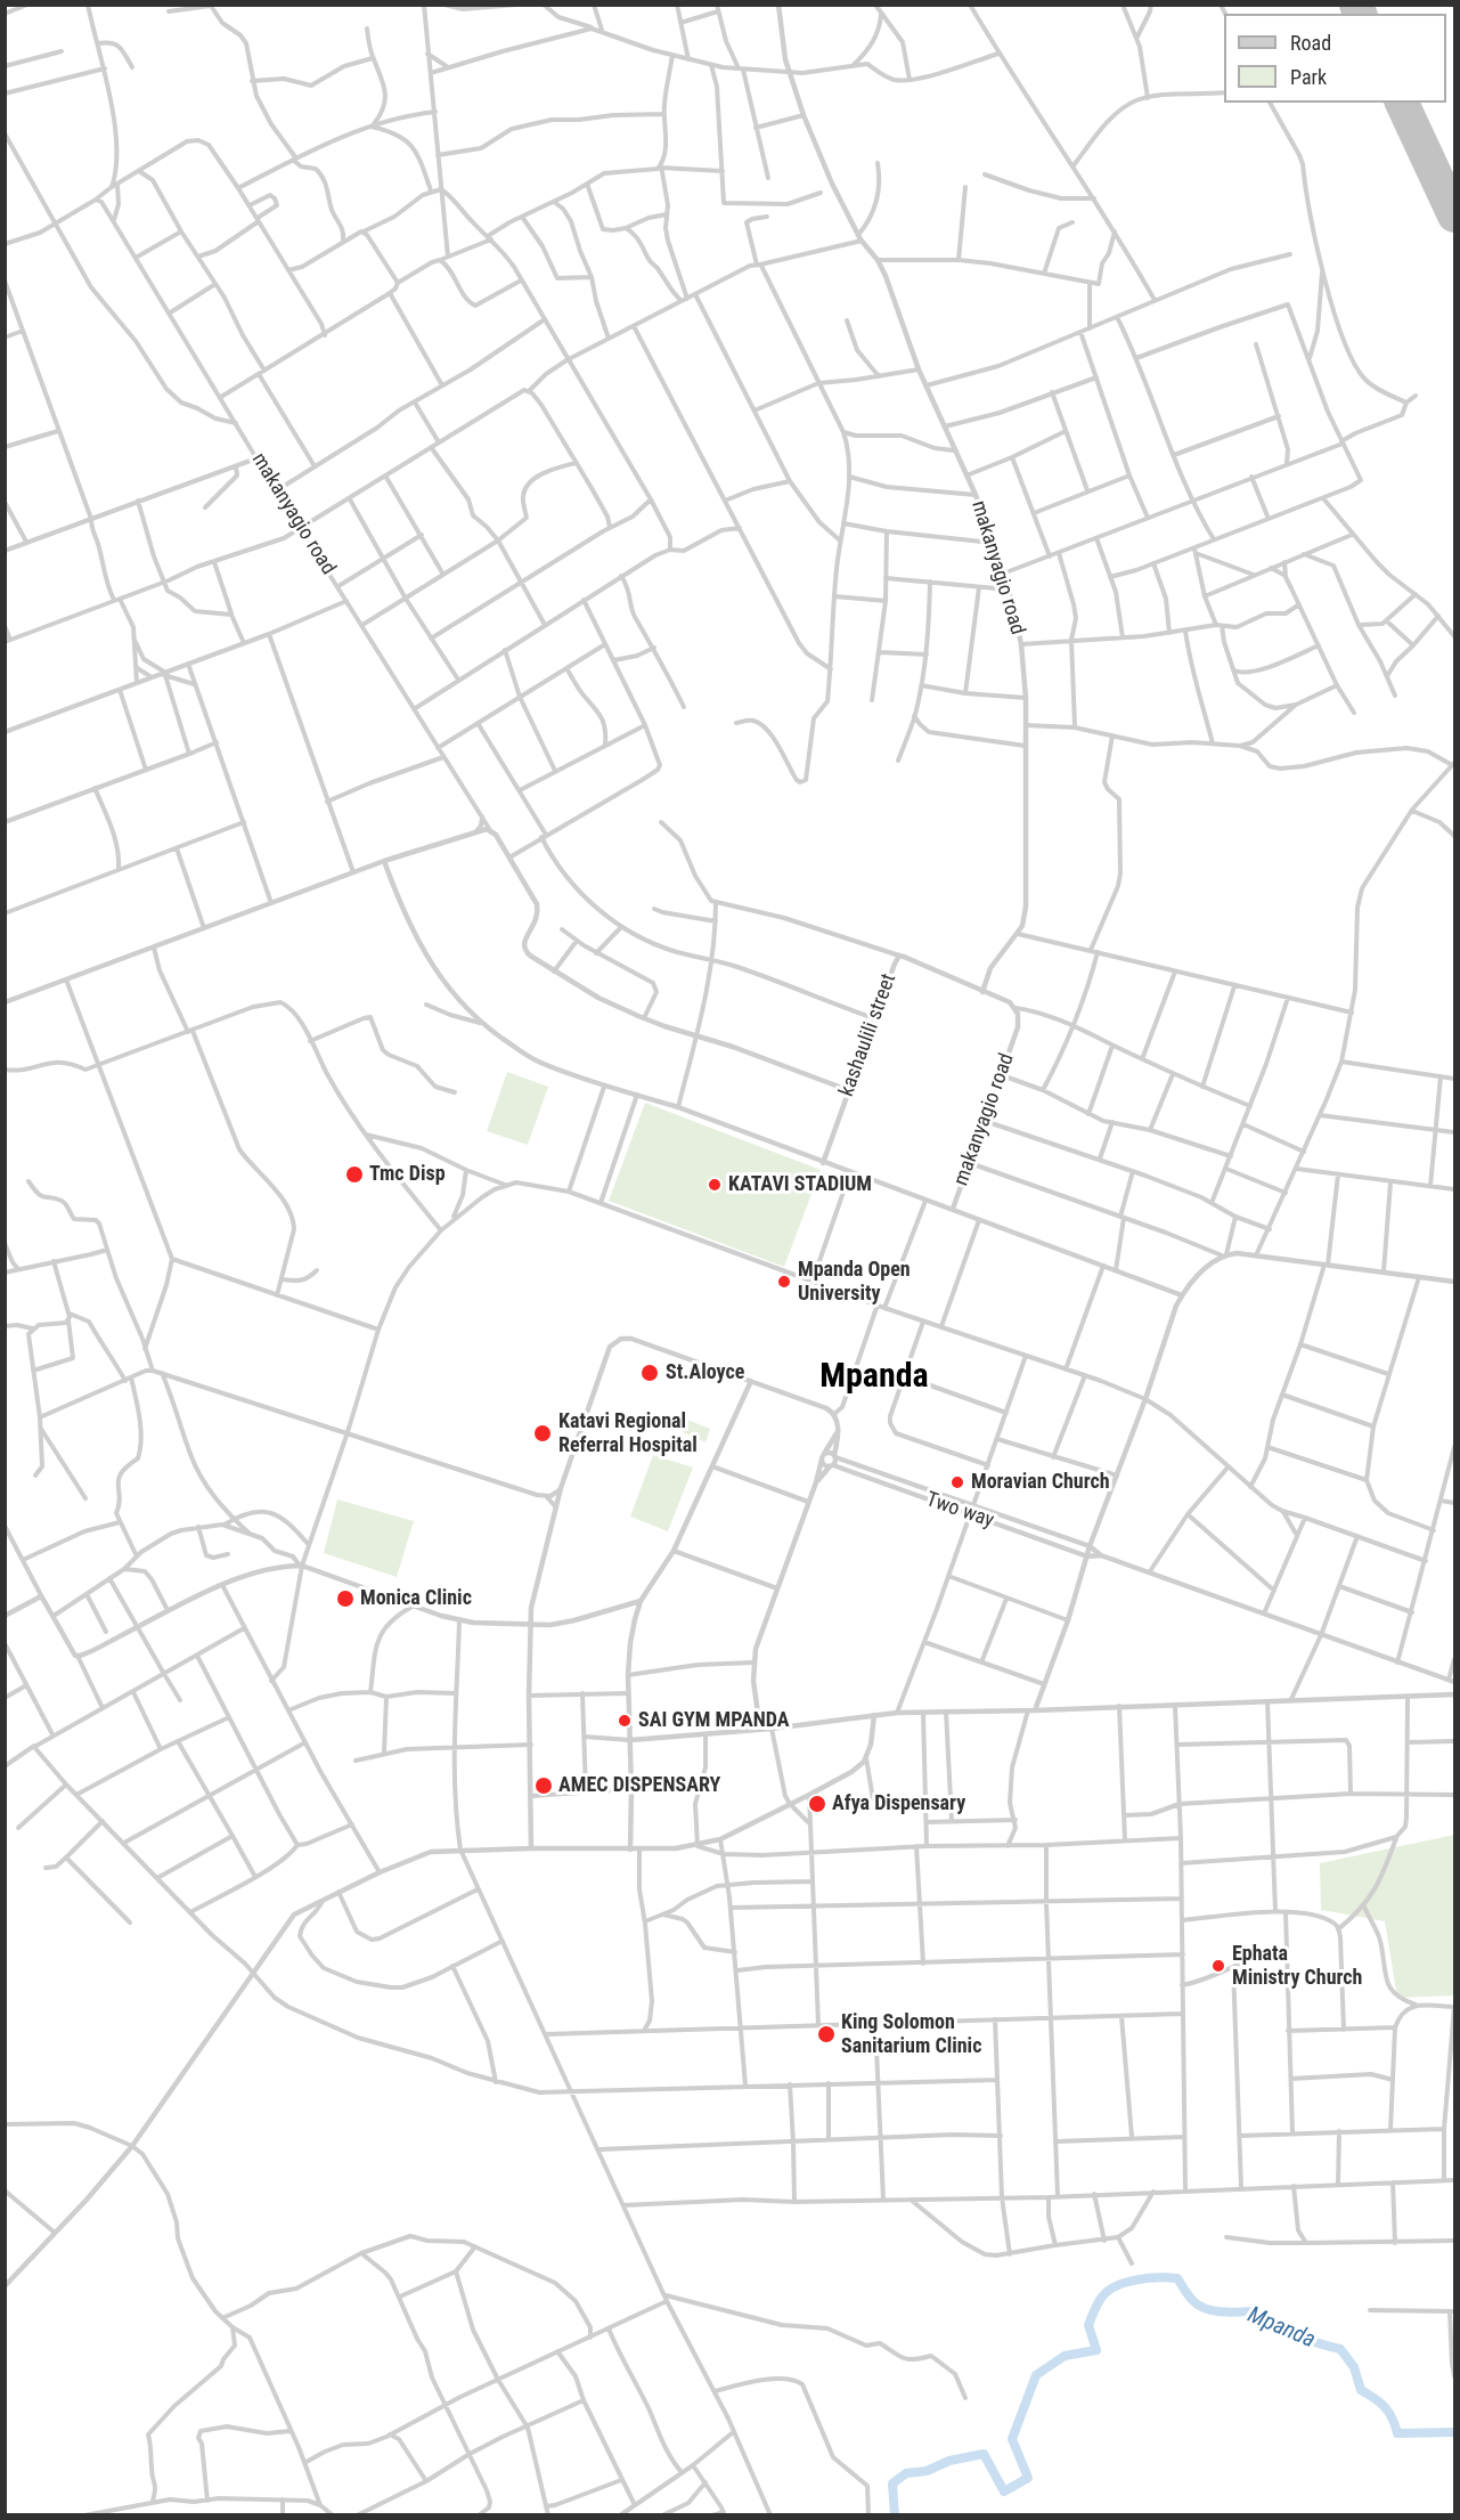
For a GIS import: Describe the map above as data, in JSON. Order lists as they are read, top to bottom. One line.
{"streets":{"street":["makanyagio road","kashaulili street","Two way"]},"crossings":[["makanyagio road","kashaulili street"]],"districts":["Mpanda"],"water":["Mpanda"],"places":["Tmc Disp","KATAVI STADIUM","Mpanda Open University","St.Aloyce","Katavi Regional Referral Hospital","Moravian Church","Monica Clinic","SAI GYM MPANDA","AMEC DISPENSARY","Afya Dispensary","Ephata Ministry Church","King Solomon Sanitarium Clinic"],"legend":["Road","Park"]}
